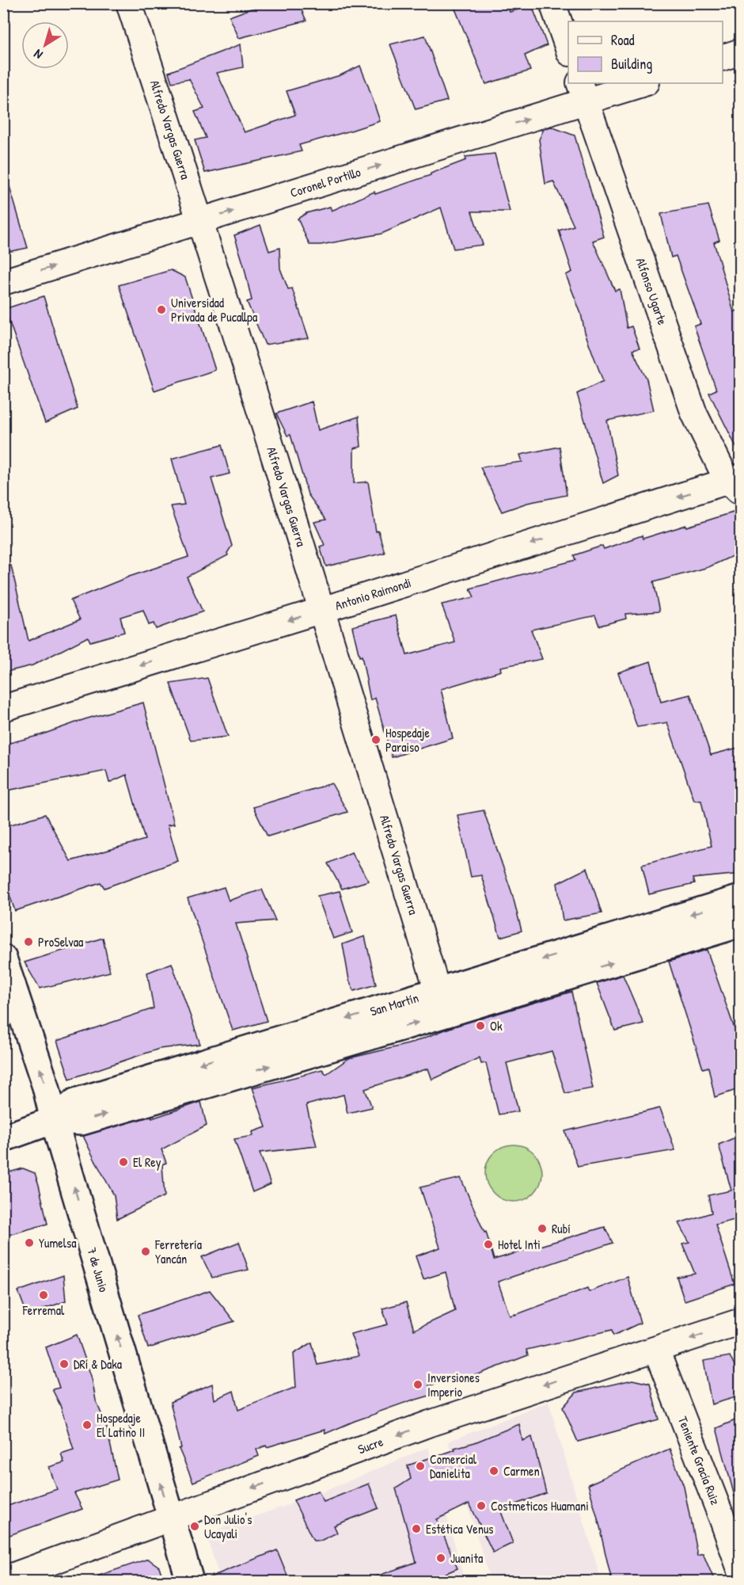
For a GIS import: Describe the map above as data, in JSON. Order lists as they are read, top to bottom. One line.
{"streets":{"main road":["San Martín","7 de Junio"],"street":["Alfredo Vargas Guerra","Coronel Portillo","Alfonso Ugarte","Antonio Raimondi","Sucre","Teniente Gracía Ruiz"]},"crossings":[["Alfredo Vargas Guerra","Coronel Portillo"],["Alfredo Vargas Guerra","Antonio Raimondi"],["Alfredo Vargas Guerra","San Martín"],["Coronel Portillo","Alfonso Ugarte"],["Alfonso Ugarte","Antonio Raimondi"],["San Martín","7 de Junio"],["7 de Junio","Sucre"],["Sucre","Teniente Gracía Ruiz"]],"one_way":["Coronel Portillo","Antonio Raimondi","7 de Junio","Sucre"],"places":["Universidad Privada de Pucallpa","Hospedaje Paraiso","ProSelvaa","Ok","El Rey","Rubí","Yumelsa","Hotel Inti","Ferretería Yancán","Ferremal","DRi & Daka","Inversiones Imperio","Hospedaje El Latino II","Comercial Danielita","Carmen","Costmeticos Huamani","Don Julio's Ucayali","Estética Venus","Juanita"],"legend":["Road","Building"],"north":"bottom left"}
